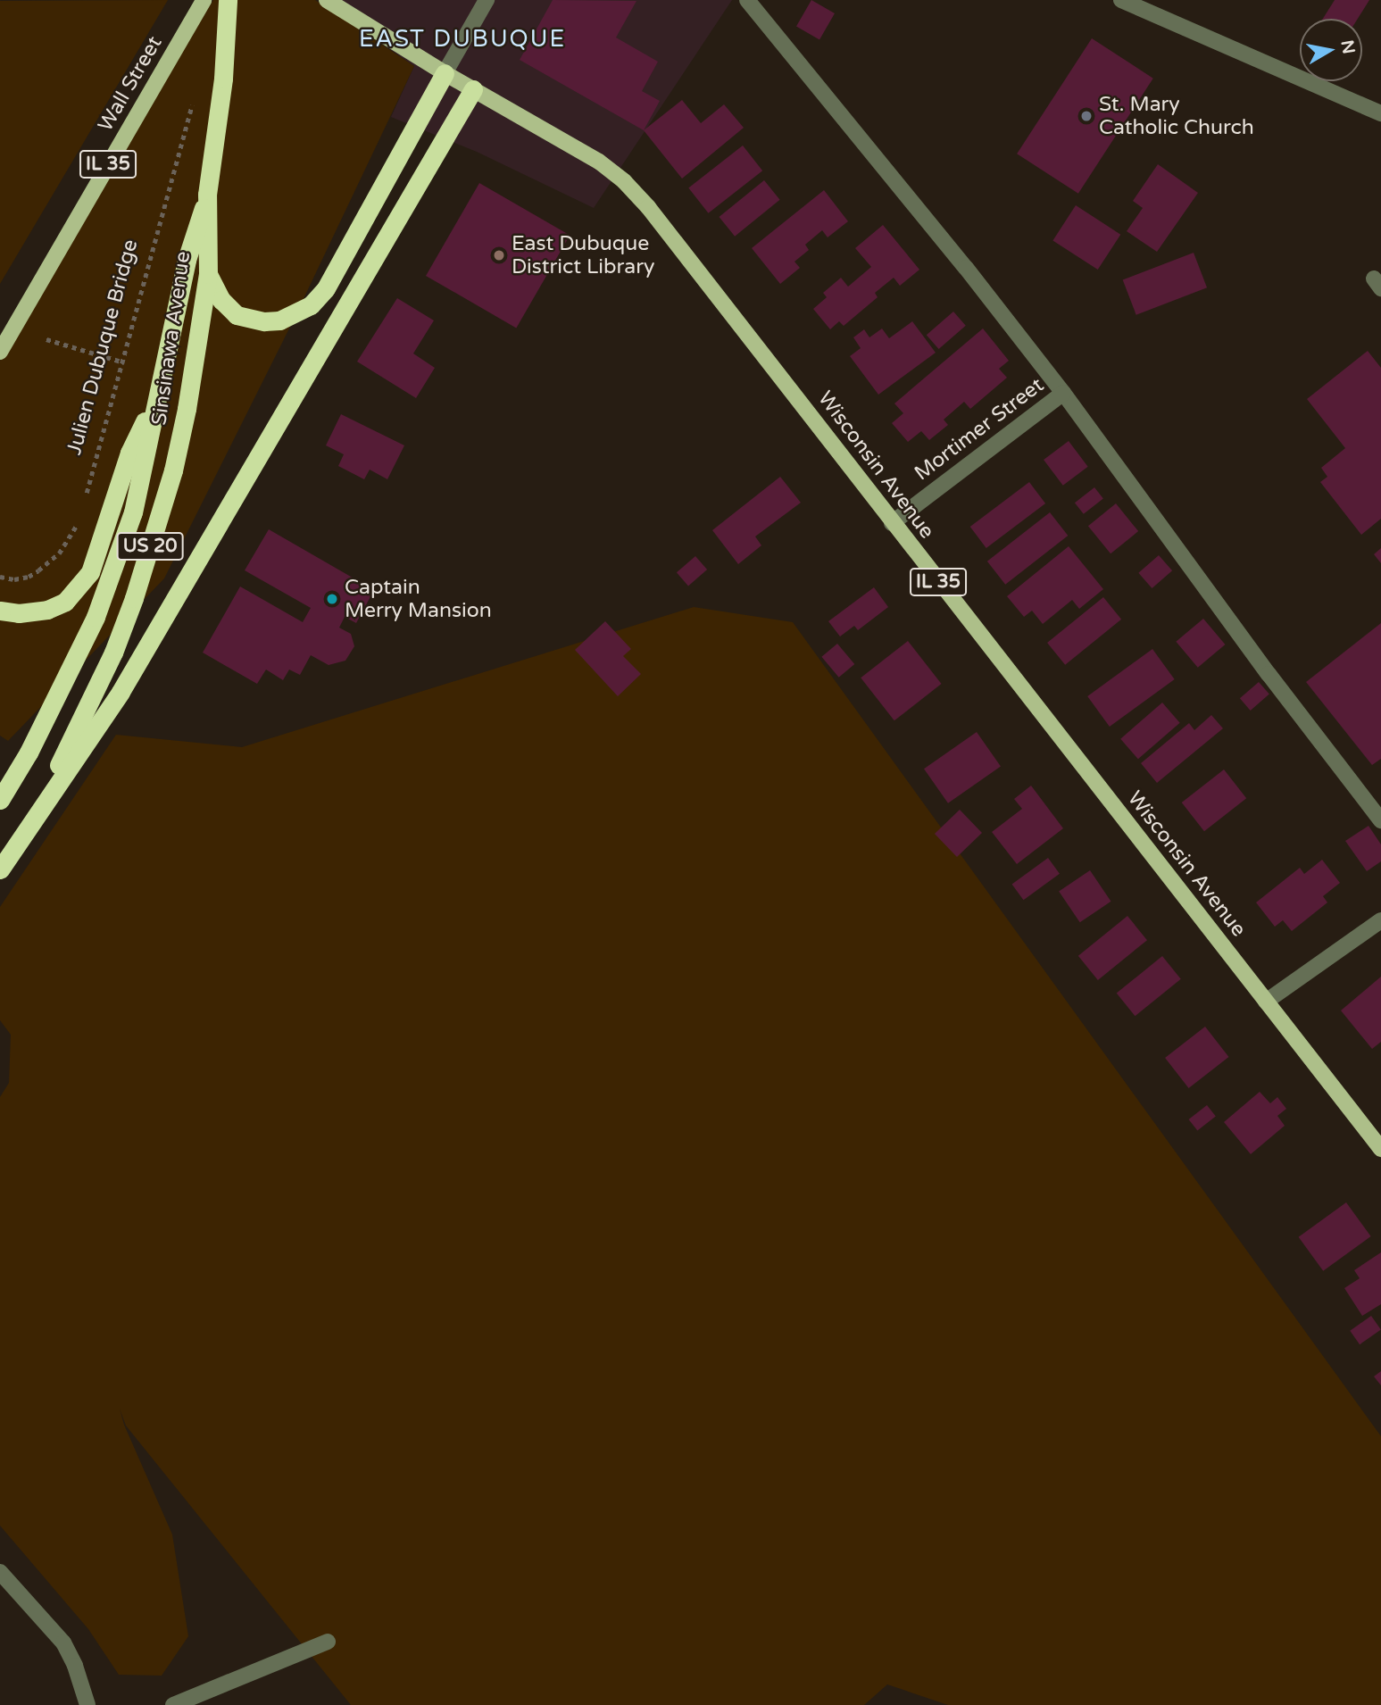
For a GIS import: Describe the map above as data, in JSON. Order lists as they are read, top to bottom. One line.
{"streets":{"highway":["Sinsinawa Avenue","US 20"],"main road":["Wall Street","IL 35","Wisconsin Avenue"],"street":["Mortimer Street"],"path":["Julien Dubuque Bridge"]},"crossings":[["IL 35","Wisconsin Avenue"],["Sinsinawa Avenue","US 20"],["Mortimer Street","Wisconsin Avenue"]],"districts":["EAST DUBUQUE"],"places":["St. Mary Catholic Church","East Dubuque District Library","Captain Merry Mansion"],"north":"right"}
